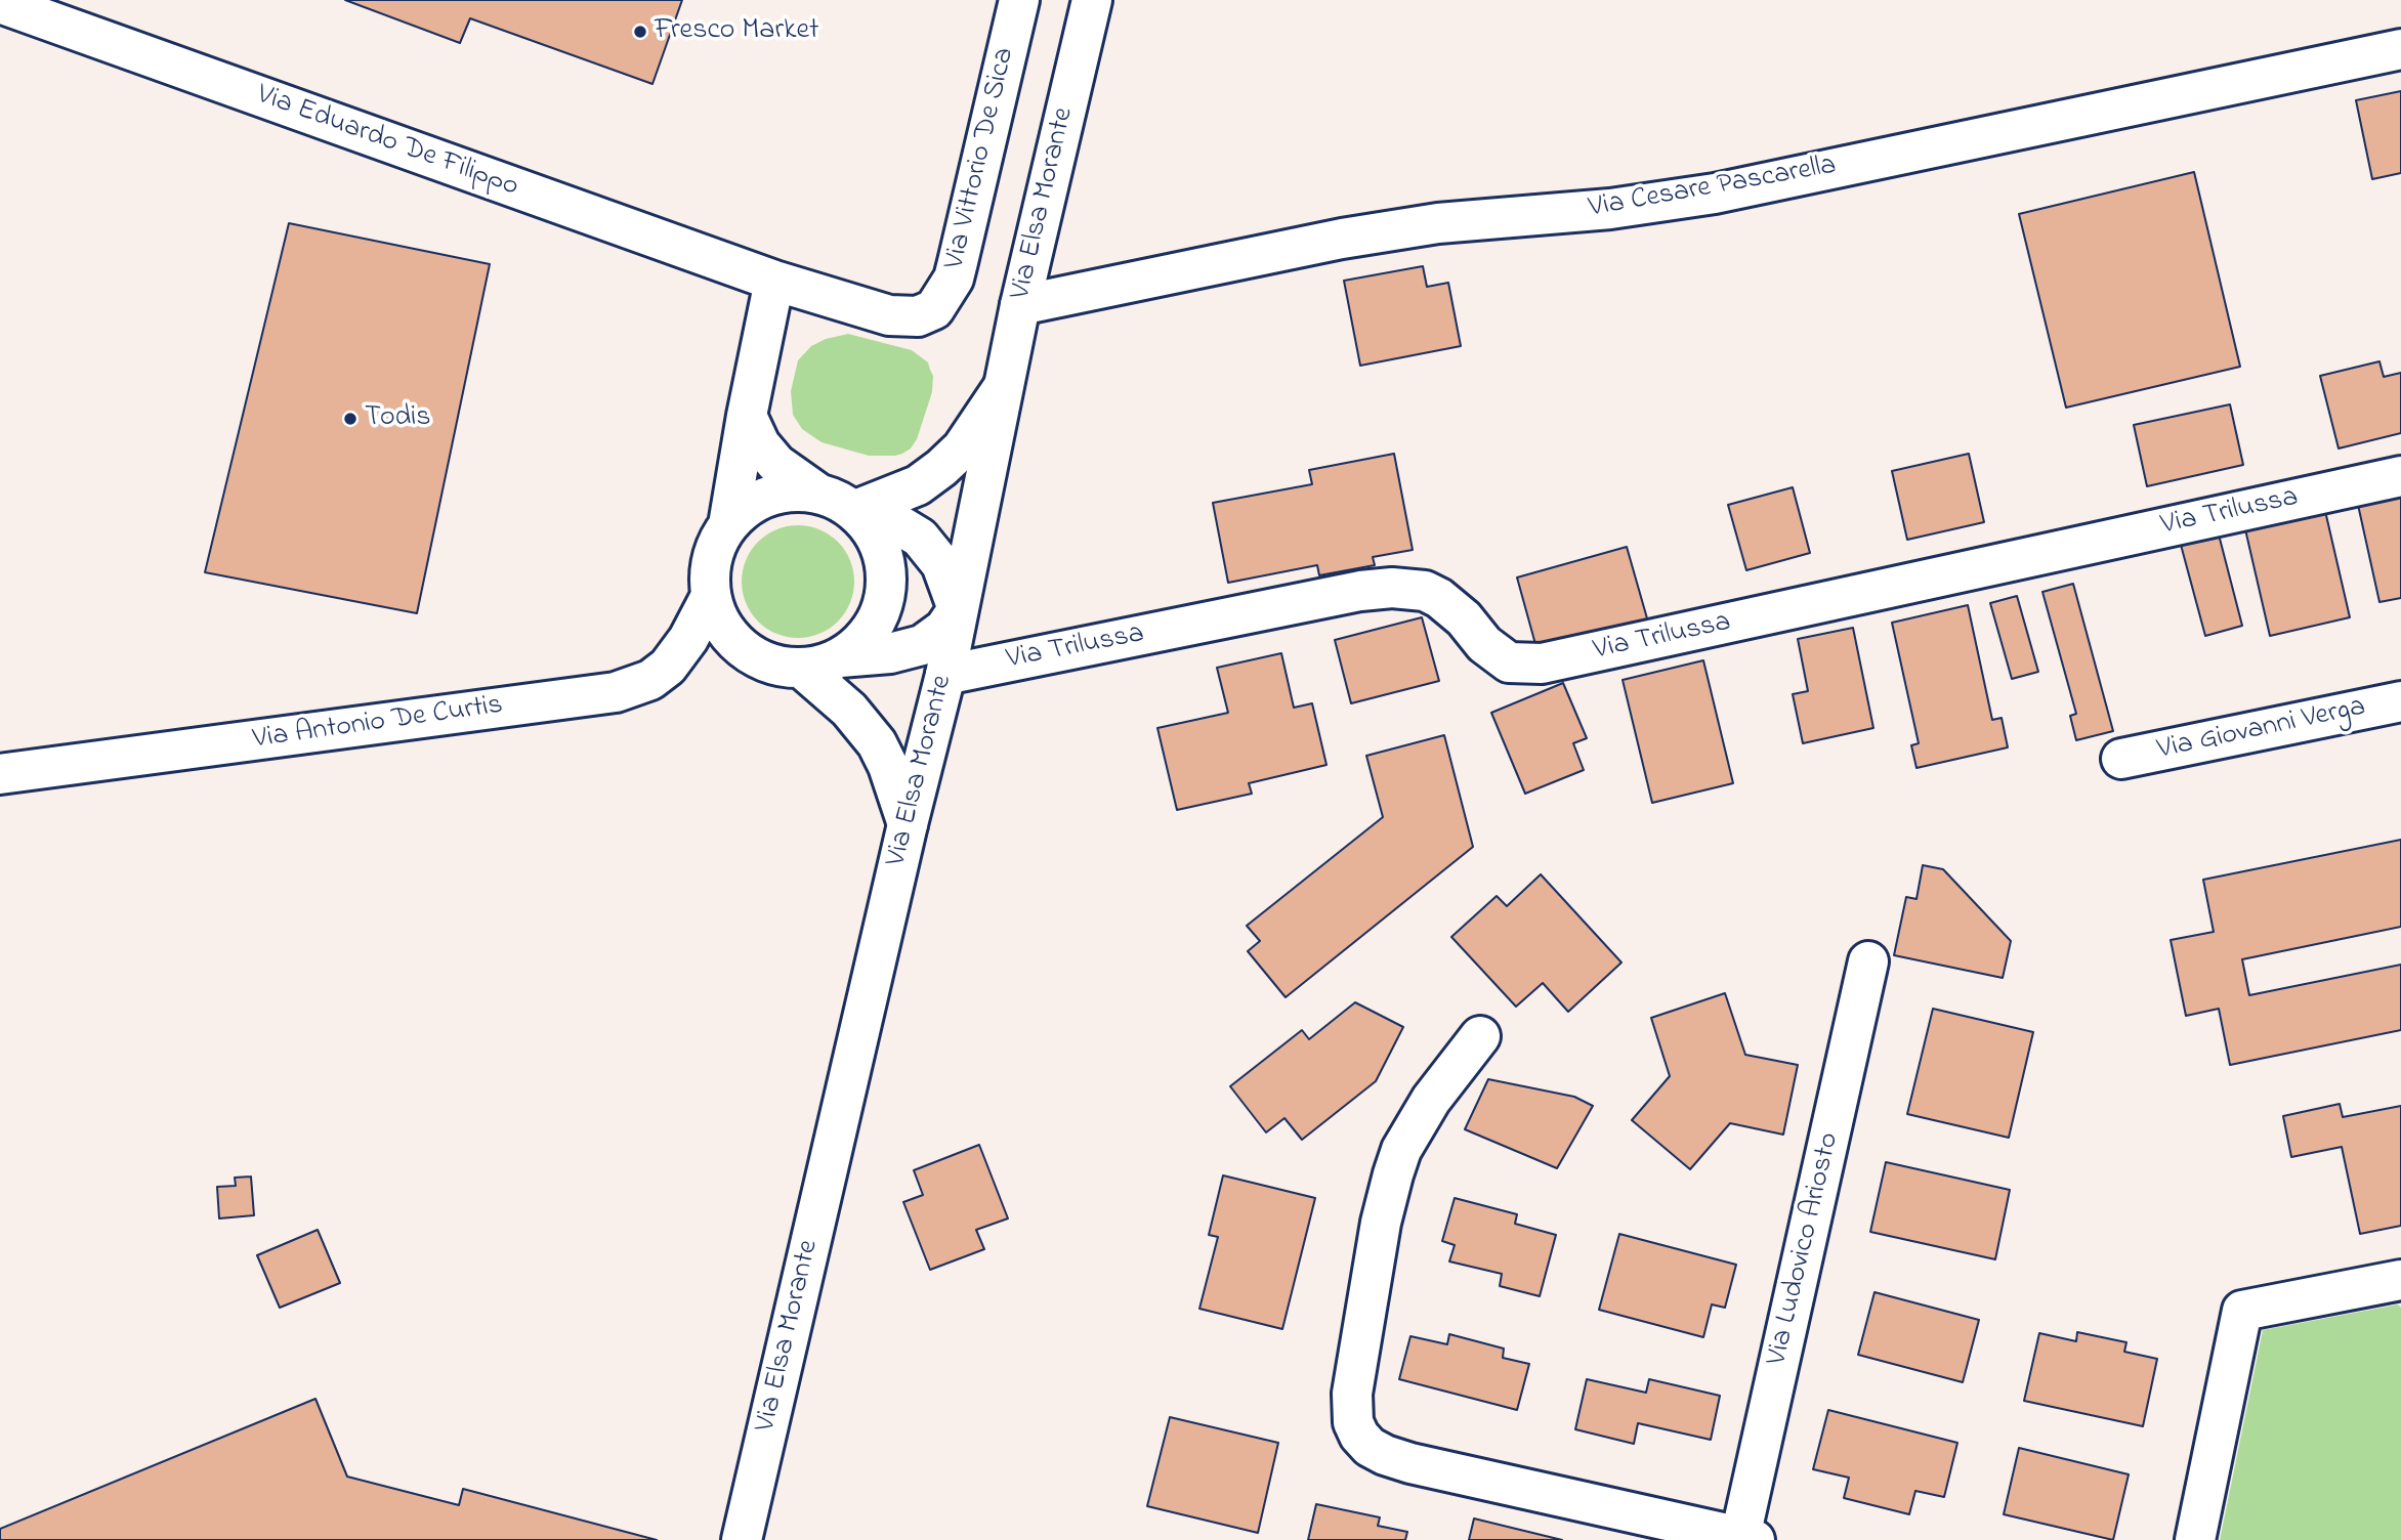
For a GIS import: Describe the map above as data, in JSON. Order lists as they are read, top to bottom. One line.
{"streets":{"street":["Via Eduardo De Filippo","Via Vittorio De Sica","Via Cesare Pascarella","Via Elsa Morante","Via Trilussa","Via Antonio De Curtis","Via Giovanni Verga","Via Ludovico Ariosto"]},"crossings":[["Via Eduardo De Filippo","Via Vittorio De Sica"],["Via Cesare Pascarella","Via Elsa Morante"],["Via Elsa Morante","Via Trilussa"]],"places":["Fresco Market","Todis"]}
